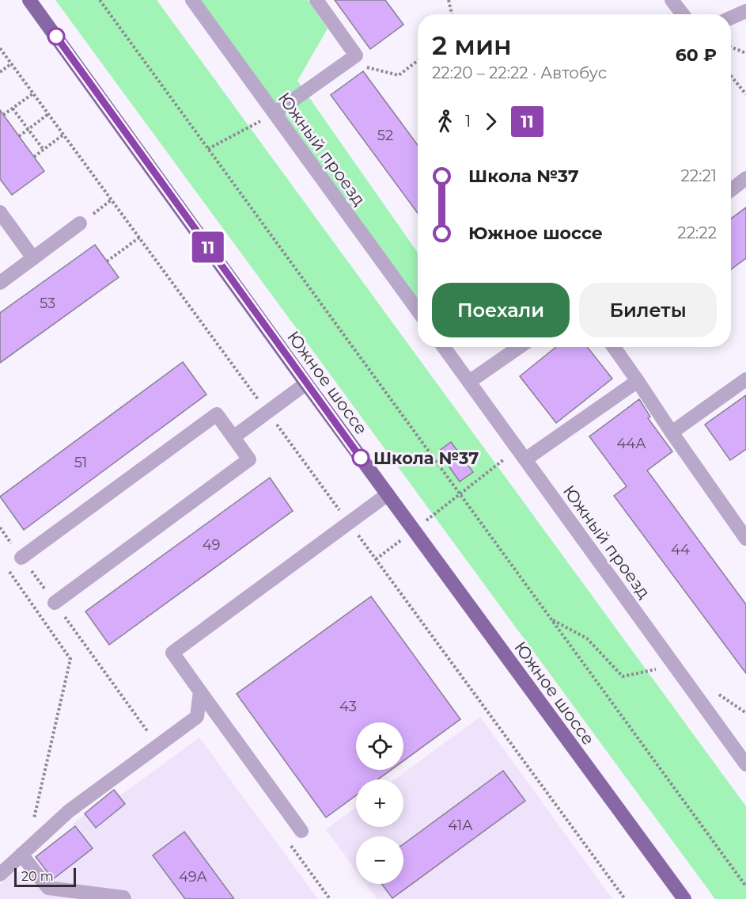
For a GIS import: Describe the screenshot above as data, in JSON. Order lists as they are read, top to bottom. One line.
{"streets":{"main road":["Южное шоссе"],"street":["Южный проезд"]},"places":["Школа №37"],"lines":["bus line 11"],"house_numbers":["52","53","44А","51","49","44","43","41А","49А"],"scale_bar":"20 m","page":{"on_map":"11","heading":["2 мин","22:20 – 22:22 · Автобус","60 ₽"],"legs":["1","11"],"list":[{"name":"Школа №37","value":"22:21"},{"name":"Южное шоссе","value":"22:22"}],"buttons":["Поехали","Билеты"],"map_buttons":["+","−"],"scale":"20 m"}}
